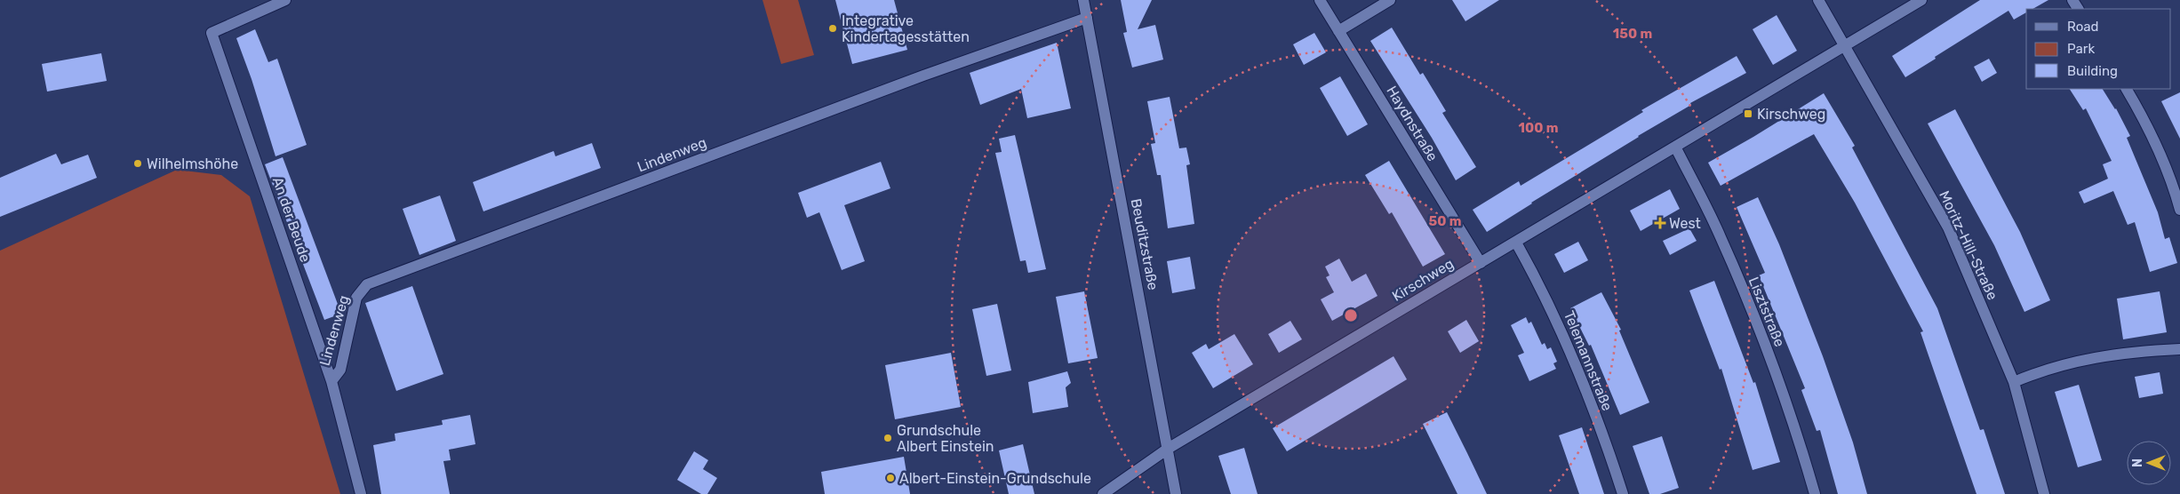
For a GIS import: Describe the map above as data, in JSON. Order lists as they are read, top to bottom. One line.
{"streets":{"street":["Haydnstraße","Lindenweg","An der Beude","Beuditzstraße","Moritz-Hill-Straße","Kirschweg","Lisztstraße","Telemannstraße"]},"crossings":[["Haydnstraße","Kirschweg"],["Lindenweg","An der Beude"],["Lindenweg","Beuditzstraße"],["Beuditzstraße","Kirschweg"],["Moritz-Hill-Straße","Kirschweg"],["Kirschweg","Lisztstraße"],["Kirschweg","Telemannstraße"]],"places":{"other":["Integrative Kindertagesstätten","Wilhelmshöhe","Grundschule Albert Einstein","Albert-Einstein-Grundschule"],"transit":["Kirschweg"],"health":["West"]},"legend":["Road","Park","Building"],"north":"left","rings":["150 m","100 m","50 m"]}
